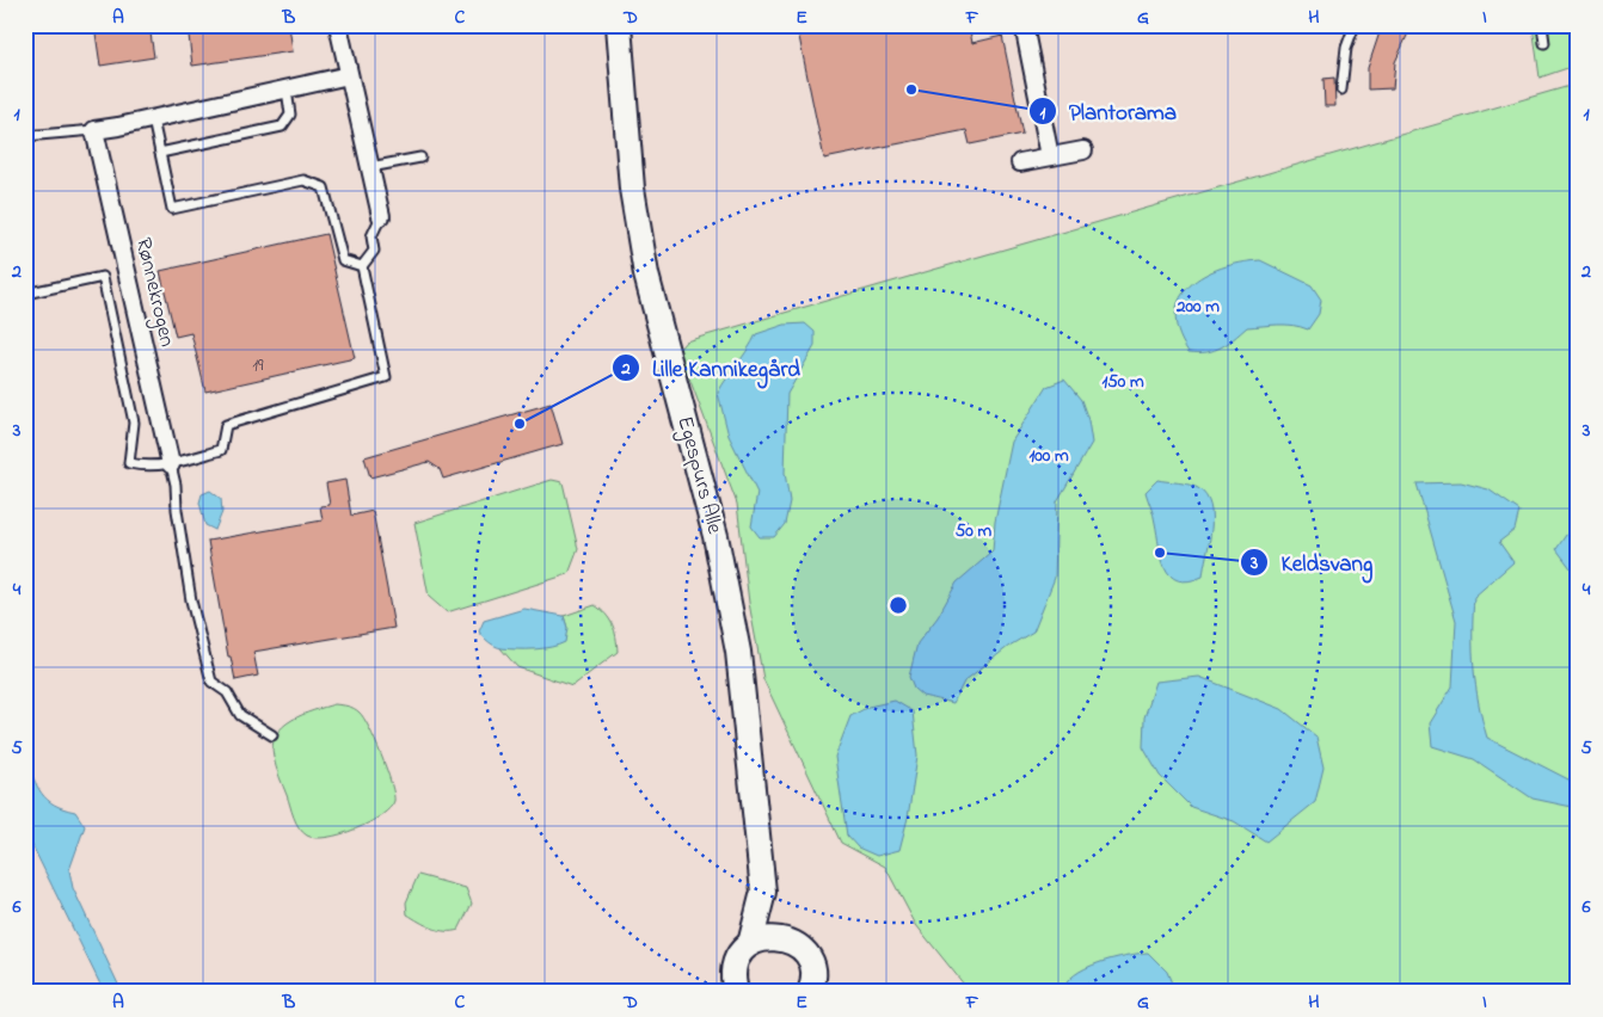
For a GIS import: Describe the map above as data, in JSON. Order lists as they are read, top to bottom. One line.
{"streets":{"street":["Rønnekrogen","Egespurs Alle"]},"places":["Plantorama","Lille Kannikegård","Keldsvang"],"house_numbers":["19"],"grid":{"columns":["A","B","C","D","E","F","G","H","I"],"rows":["1","2","3","4","5","6"]},"rings":["200 m","150 m","100 m","50 m"]}
